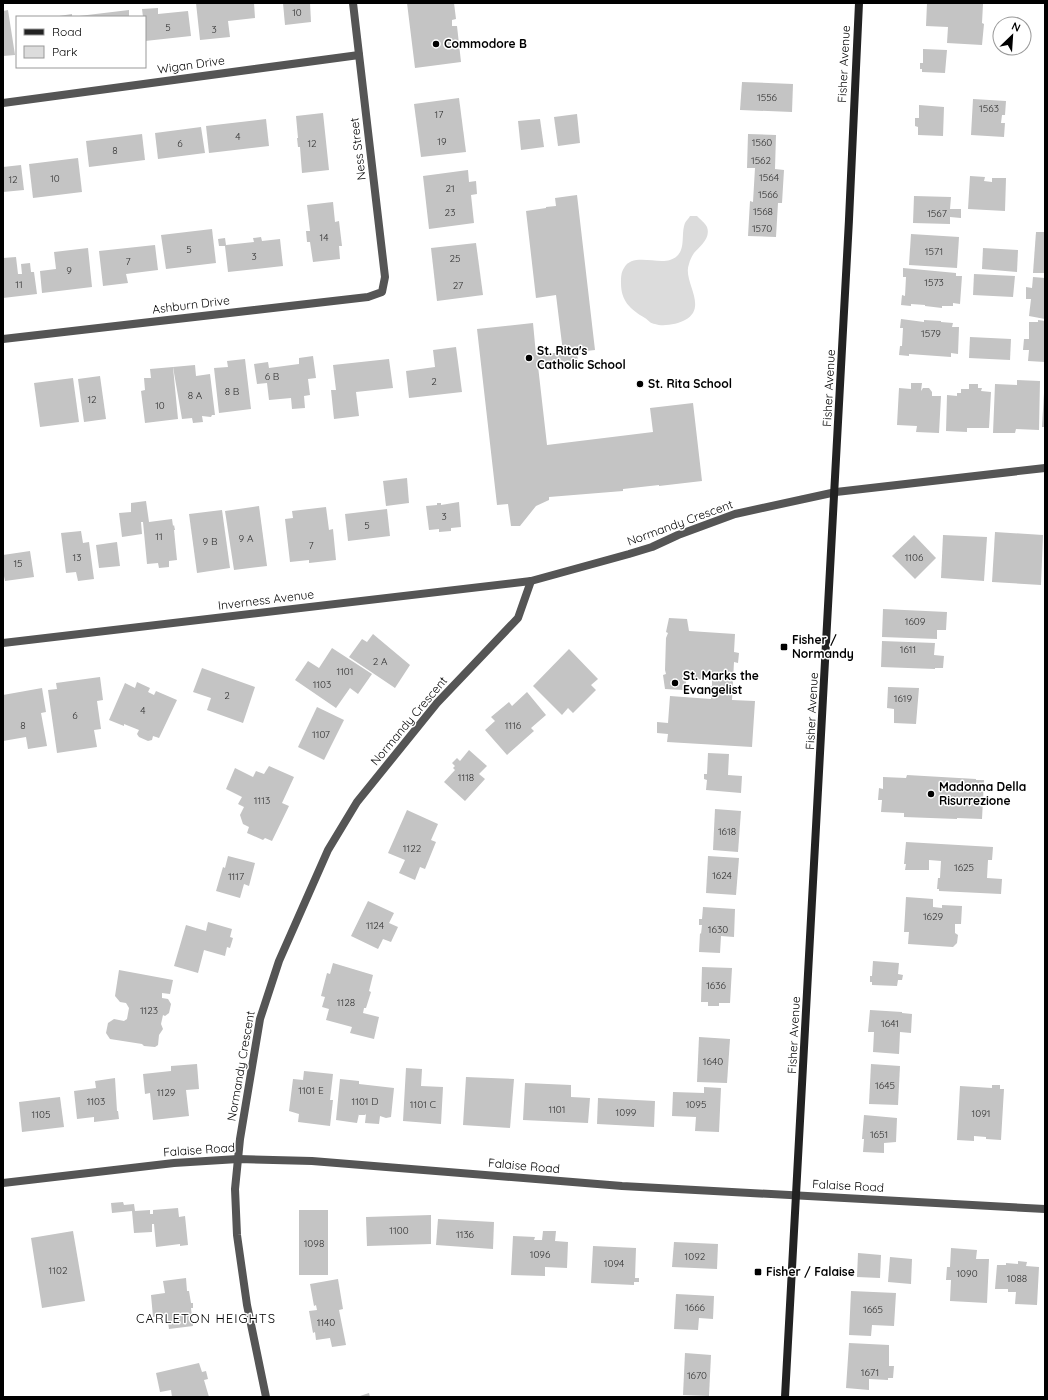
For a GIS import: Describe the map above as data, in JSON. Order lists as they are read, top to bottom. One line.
{"streets":{"main road":["Fisher Avenue"],"street":["Wigan Drive","Ness Street","Ashburn Drive","Normandy Crescent","Inverness Avenue","Falaise Road"]},"crossings":[["Fisher Avenue","Normandy Crescent"],["Fisher Avenue","Falaise Road"],["Wigan Drive","Ness Street"],["Ness Street","Ashburn Drive"],["Normandy Crescent","Inverness Avenue"],["Normandy Crescent","Falaise Road"]],"districts":["CARLETON HEIGHTS"],"places":{"other":["Commodore B","St. Rita's Catholic School","St. Rita School","St. Marks the Evangelist","Madonna Della Risurrezione"],"transit":["Fisher / Normandy","Fisher / Falaise"]},"house_numbers":["10","5","3","1556","1563","17","4","19","1560","6","12","8","1562","1564","10","12","21","1566","1568","23","1567","1570","14","5","1571","3","25","7","9","1573","11","27","1579","6 B","2","8 B","8 A","12","10","3","5","11","9 A","9 B","7","13","1106","15","1609","1611","2 A","1101","1103","2","1619","4","6","8","1116","1107","1118","1113","1618","1122","1625","1624","1117","1629","1124","1630","1636","1128","1123","1641","1640","1645","1101 E","1129","1103","1101 D","1101 C","1095","1101","1099","1091","1105","1651","1100","1136","1098","1096","1092","1094","1102","1090","1088","1666","1665","1140","1671","1670"],"legend":["Road","Park"],"north":"top right"}
